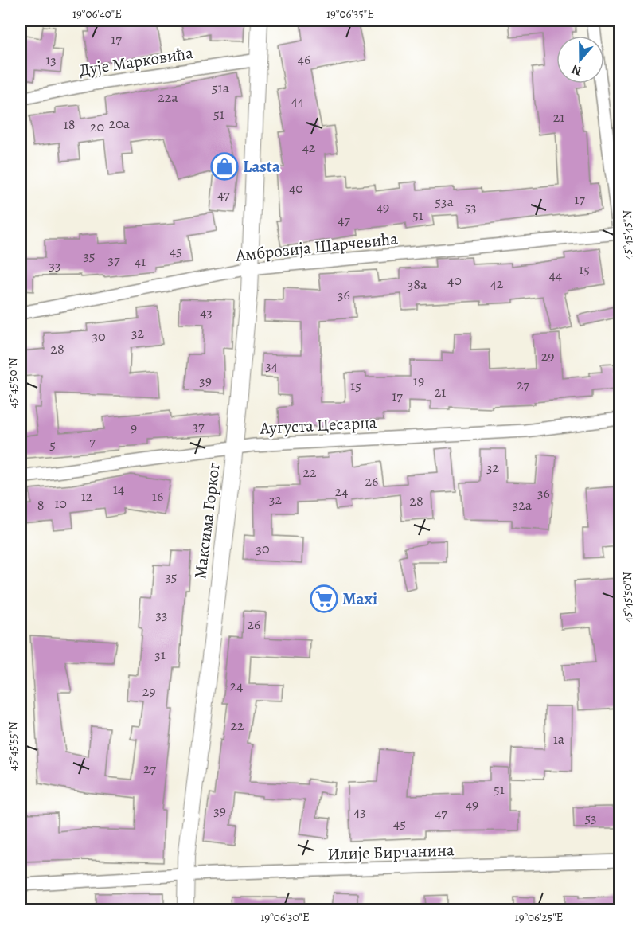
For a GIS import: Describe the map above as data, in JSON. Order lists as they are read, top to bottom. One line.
{"streets":{"street":["Дује Марковића","Амброзија Шарчевића","Аугуста Цесарца","Максима Горког","Илије Бирчанина"]},"crossings":[["Дује Марковића","Максима Горког"],["Амброзија Шарчевића","Максима Горког"],["Аугуста Цесарца","Максима Горког"],["Максима Горког","Илије Бирчанина"]],"places":{"shop":["Lasta"],"supermarket":["Maxi"]},"house_numbers":["17","46","13","51a","22a","44","51","21","20a","18","20","42","40","47","17","53a","49","53","51","47","45","35","37","41","33","15","44","40","42","38a","36","43","32","30","28","29","34","39","19","27","15","21","17","37","9","7","5","32","22","26","14","24","36","12","16","32","28","10","8","32a","30","35","33","26","31","24","29","22","1a","27","51","49","39","43","47","53","45"],"north":"bottom","coordinates":["19°06'40\"E","19°06'35\"E","45°45'45\"N","45°45'50\"N","45°45'55\"N","19°06'30\"E","19°06'25\"E"]}
